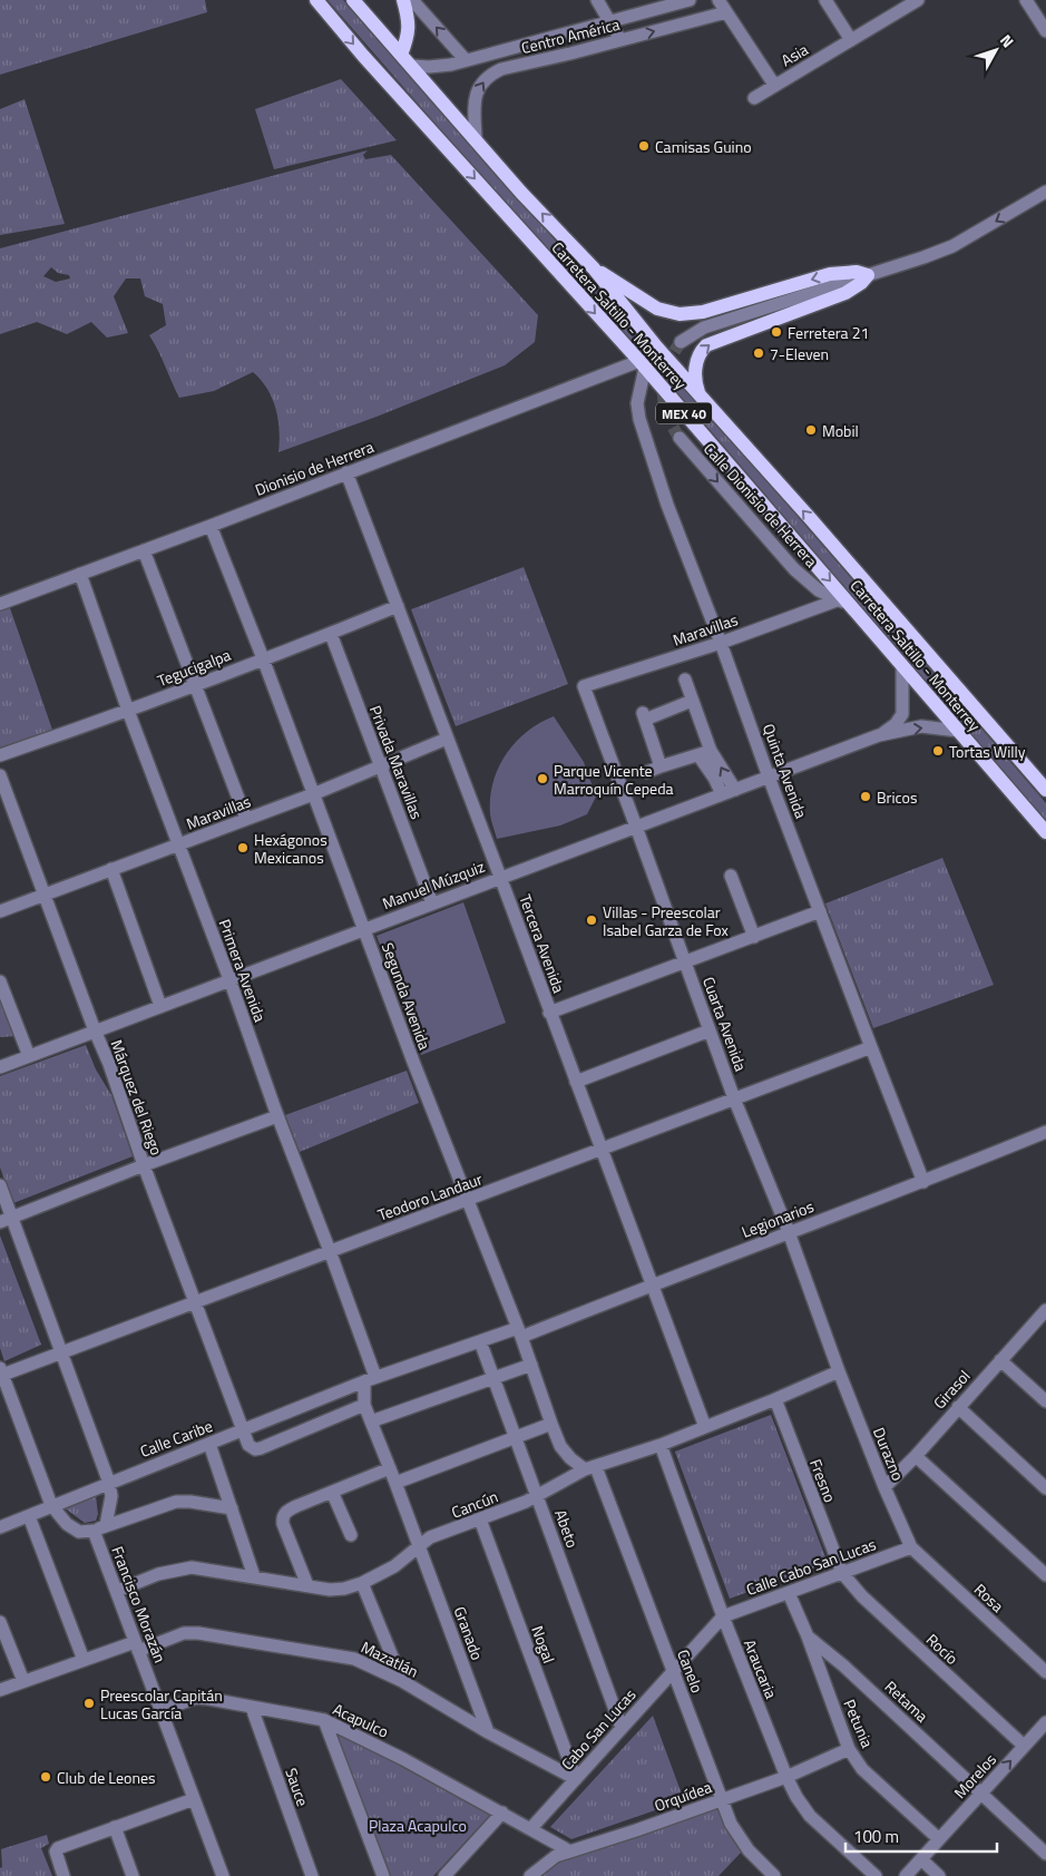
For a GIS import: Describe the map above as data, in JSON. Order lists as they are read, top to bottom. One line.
{"streets":{"main road":["Carretera Saltillo - Monterrey","MEX 40"],"street":["Centro América","Asia","Dionisio de Herrera","Calle Dionisio de Herrera","Maravillas","Tegucigalpa","Privada Maravillas","Quinta Avenida","Manuel Múzquiz","Tercera Avenida","Primera Avenida","Segunda Avenida","Cuarta Avenida","Márquez del Riego","Teodoro Landaur","Legionarios","Girasol","Calle Caribe","Durazno","Fresno","Cancún","Abeto","Calle Cabo San Lucas","Rosa","Francisco Morazán","Granado","Nogal","Rocío","Mazatlán","Araucaria","Canelo","Retama","Acapulco","Petunia","Cabo San Lucas","Morelos","Sauce","Orquídea"]},"crossings":[["Centro América","Asia"],["Centro América","Carretera Saltillo - Monterrey"],["Carretera Saltillo - Monterrey","Dionisio de Herrera"],["Carretera Saltillo - Monterrey","Calle Dionisio de Herrera"],["Carretera Saltillo - Monterrey","Maravillas"],["Carretera Saltillo - Monterrey","Quinta Avenida"],["Carretera Saltillo - Monterrey","Manuel Múzquiz"],["Dionisio de Herrera","Quinta Avenida"],["Dionisio de Herrera","Tercera Avenida"],["Dionisio de Herrera","Primera Avenida"],["Dionisio de Herrera","Segunda Avenida"],["Calle Dionisio de Herrera","Maravillas"],["Maravillas","Privada Maravillas"],["Maravillas","Quinta Avenida"],["Maravillas","Tercera Avenida"],["Maravillas","Primera Avenida"],["Maravillas","Segunda Avenida"],["Maravillas","Cuarta Avenida"],["Maravillas","Márquez del Riego"],["Tegucigalpa","Privada Maravillas"],["Tegucigalpa","Tercera Avenida"],["Tegucigalpa","Primera Avenida"],["Tegucigalpa","Segunda Avenida"],["Privada Maravillas","Manuel Múzquiz"],["Quinta Avenida","Manuel Múzquiz"],["Quinta Avenida","Teodoro Landaur"],["Quinta Avenida","Legionarios"],["Manuel Múzquiz","Tercera Avenida"],["Manuel Múzquiz","Primera Avenida"],["Manuel Múzquiz","Segunda Avenida"],["Manuel Múzquiz","Cuarta Avenida"],["Manuel Múzquiz","Márquez del Riego"],["Tercera Avenida","Teodoro Landaur"],["Tercera Avenida","Legionarios"],["Tercera Avenida","Cancún"],["Primera Avenida","Márquez del Riego"],["Primera Avenida","Teodoro Landaur"],["Primera Avenida","Calle Caribe"],["Primera Avenida","Granado"],["Segunda Avenida","Teodoro Landaur"],["Segunda Avenida","Legionarios"],["Segunda Avenida","Cancún"],["Segunda Avenida","Canelo"],["Cuarta Avenida","Teodoro Landaur"],["Cuarta Avenida","Legionarios"],["Cuarta Avenida","Durazno"],["Cuarta Avenida","Cancún"],["Márquez del Riego","Teodoro Landaur"],["Márquez del Riego","Calle Caribe"],["Márquez del Riego","Granado"],["Legionarios","Calle Caribe"],["Legionarios","Abeto"],["Girasol","Durazno"],["Calle Caribe","Abeto"],["Durazno","Cancún"],["Durazno","Calle Cabo San Lucas"],["Durazno","Rosa"],["Fresno","Cancún"],["Fresno","Calle Cabo San Lucas"],["Fresno","Rocío"],["Cancún","Abeto"],["Cancún","Francisco Morazán"],["Cancún","Granado"],["Cancún","Nogal"],["Cancún","Araucaria"],["Cancún","Canelo"],["Abeto","Cabo San Lucas"],["Calle Cabo San Lucas","Rosa"],["Calle Cabo San Lucas","Rocío"],["Calle Cabo San Lucas","Araucaria"],["Calle Cabo San Lucas","Petunia"],["Calle Cabo San Lucas","Cabo San Lucas"],["Francisco Morazán","Mazatlán"],["Francisco Morazán","Acapulco"],["Granado","Mazatlán"],["Nogal","Mazatlán"],["Nogal","Cabo San Lucas"],["Rocío","Morelos"],["Mazatlán","Cabo San Lucas"],["Araucaria","Cabo San Lucas"],["Araucaria","Orquídea"],["Canelo","Cabo San Lucas"],["Canelo","Orquídea"],["Retama","Petunia"],["Retama","Morelos"],["Acapulco","Cabo San Lucas"],["Acapulco","Sauce"],["Petunia","Morelos"],["Petunia","Orquídea"]],"one_way":["Calle Dionisio de Herrera"],"parks":["Plaza Acapulco"],"places":["Camisas Guino","Ferretera 21","7-Eleven","Mobil","Tortas Willy","Parque Vicente Marroquín Cepeda","Bricos","Hexágonos Mexicanos","Villas - Preescolar Isabel Garza de Fox","Preescolar Capitán Lucas García","Club de Leones"],"scale_bar":"100 m","north":"top right"}
